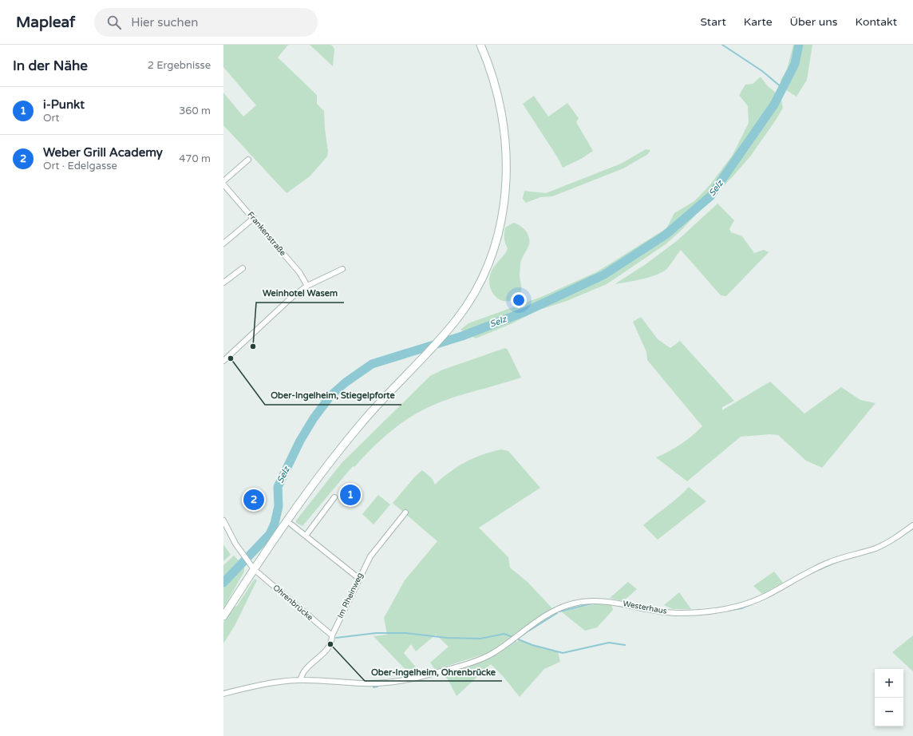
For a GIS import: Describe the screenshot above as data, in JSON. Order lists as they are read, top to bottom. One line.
{"streets":{"street":["Frankenstraße","Im Rheinweg","Ohrenbrücke","Westerhaus"]},"crossings":[["Im Rheinweg","Ohrenbrücke"],["Im Rheinweg","Westerhaus"]],"water":["Selz"],"places":["Weinhotel Wasem","Ober-Ingelheim, Stiegelpforte","Ober-Ingelheim, Ohrenbrücke"],"page":{"header":"Mapleaf","search":"Hier suchen","nav":["Start","Karte","Über uns","Kontakt"],"heading":["In der Nähe","2 Ergebnisse"],"list":[{"mark":"1","name":"i-Punkt","note":"Ort","value":"360 m"},{"mark":"2","name":"Weber Grill Academy","note":"Ort · Edelgasse","value":"470 m"}],"pins":["1","2"],"map_buttons":["+","−"]}}
